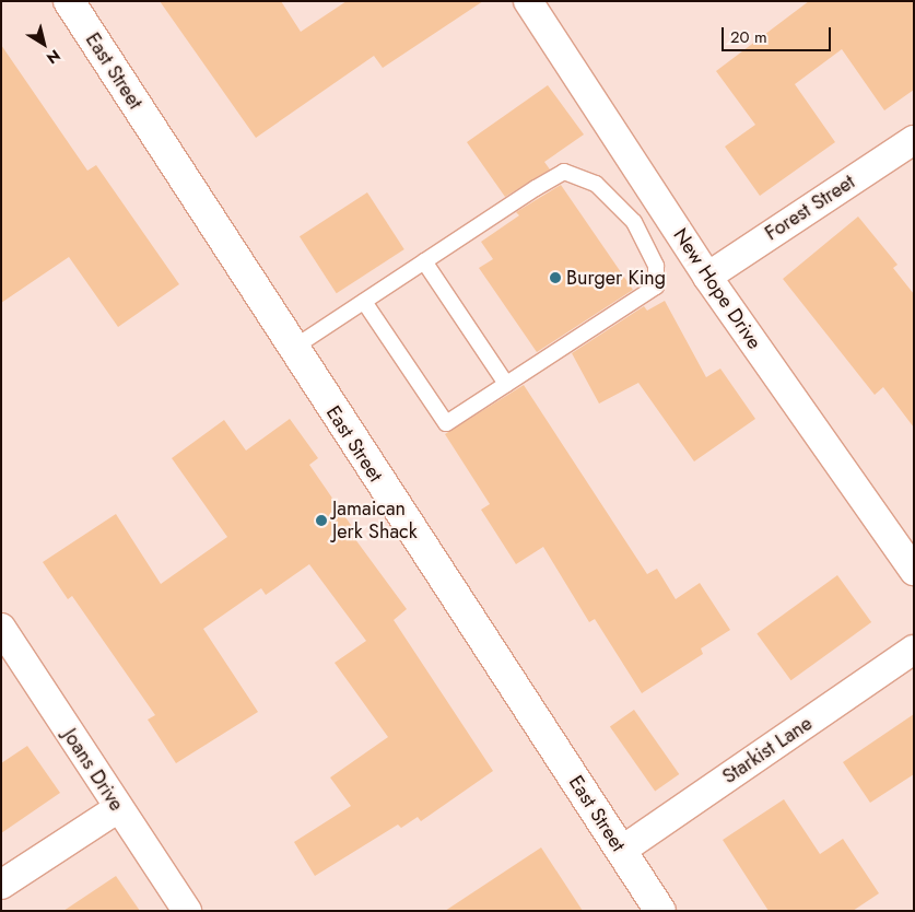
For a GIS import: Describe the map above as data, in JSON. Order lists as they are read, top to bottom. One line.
{"streets":{"main road":["East Street"],"street":["Forest Street","New Hope Drive","Starkist Lane","Joans Drive"]},"crossings":[["East Street","Starkist Lane"],["Forest Street","New Hope Drive"]],"places":["Burger King","Jamaican Jerk Shack"],"scale_bar":"20 m","north":"bottom right"}
